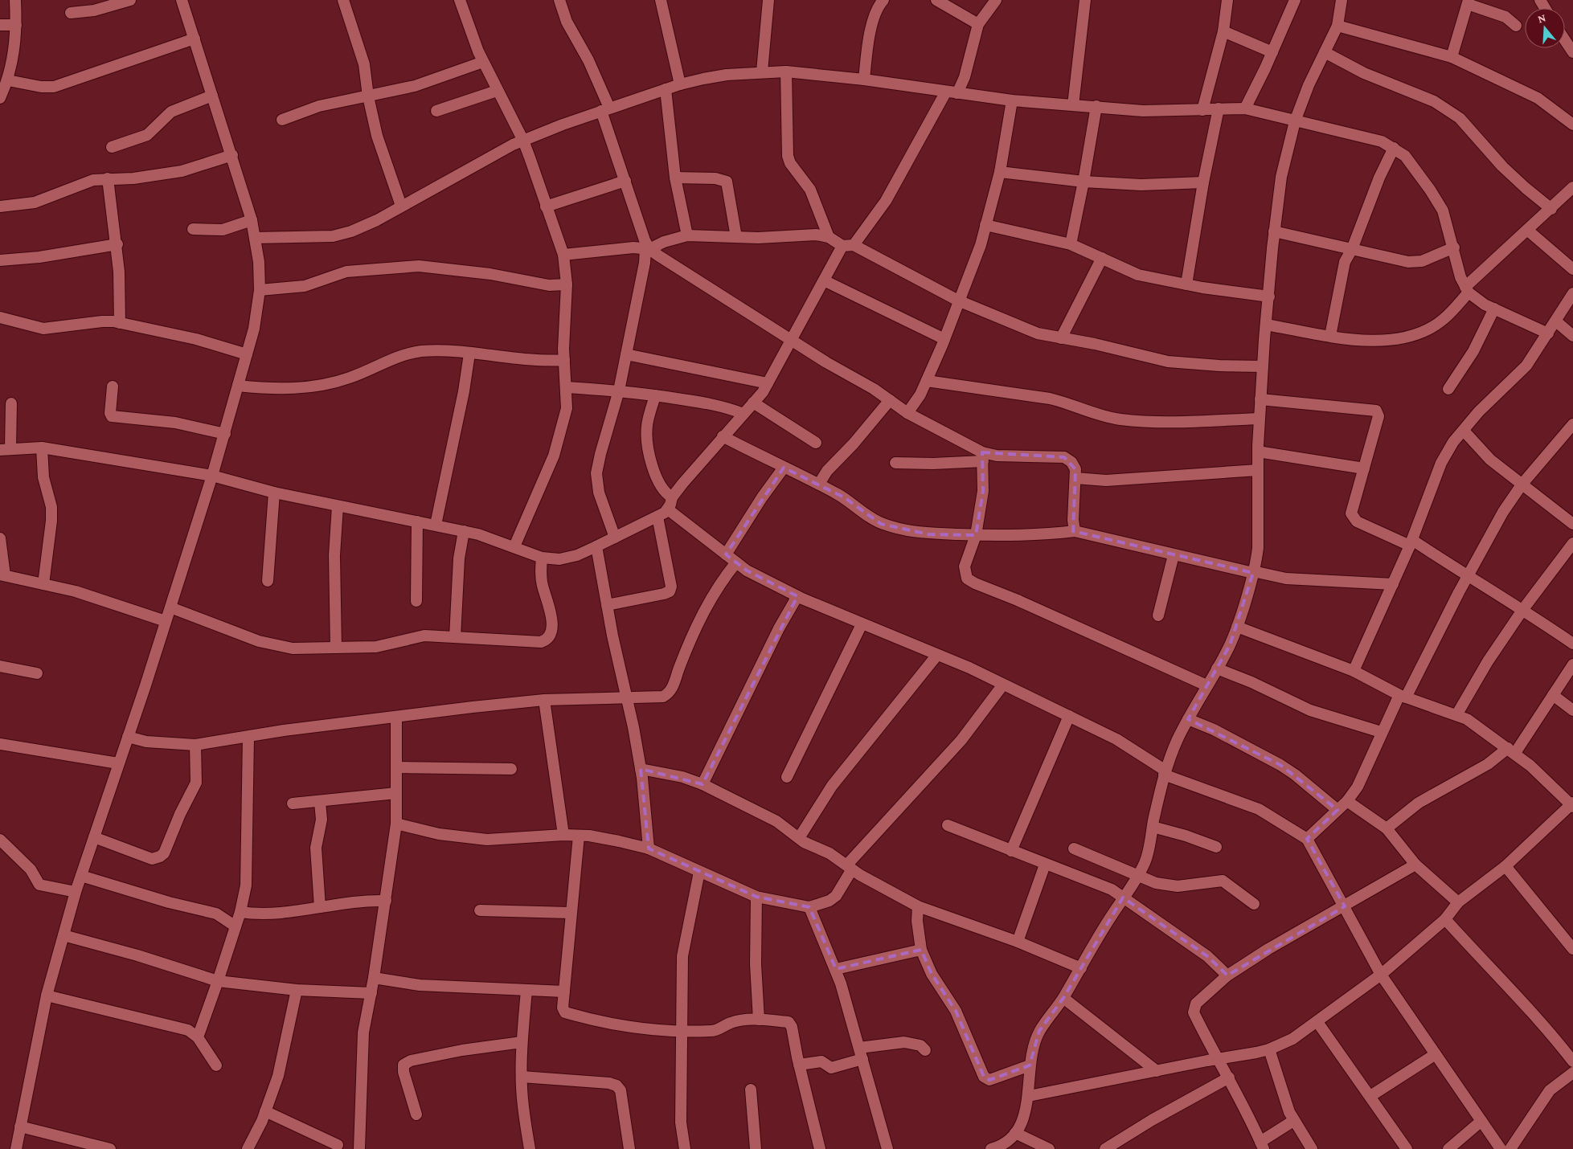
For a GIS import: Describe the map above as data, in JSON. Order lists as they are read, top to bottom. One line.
{"north":"top"}
